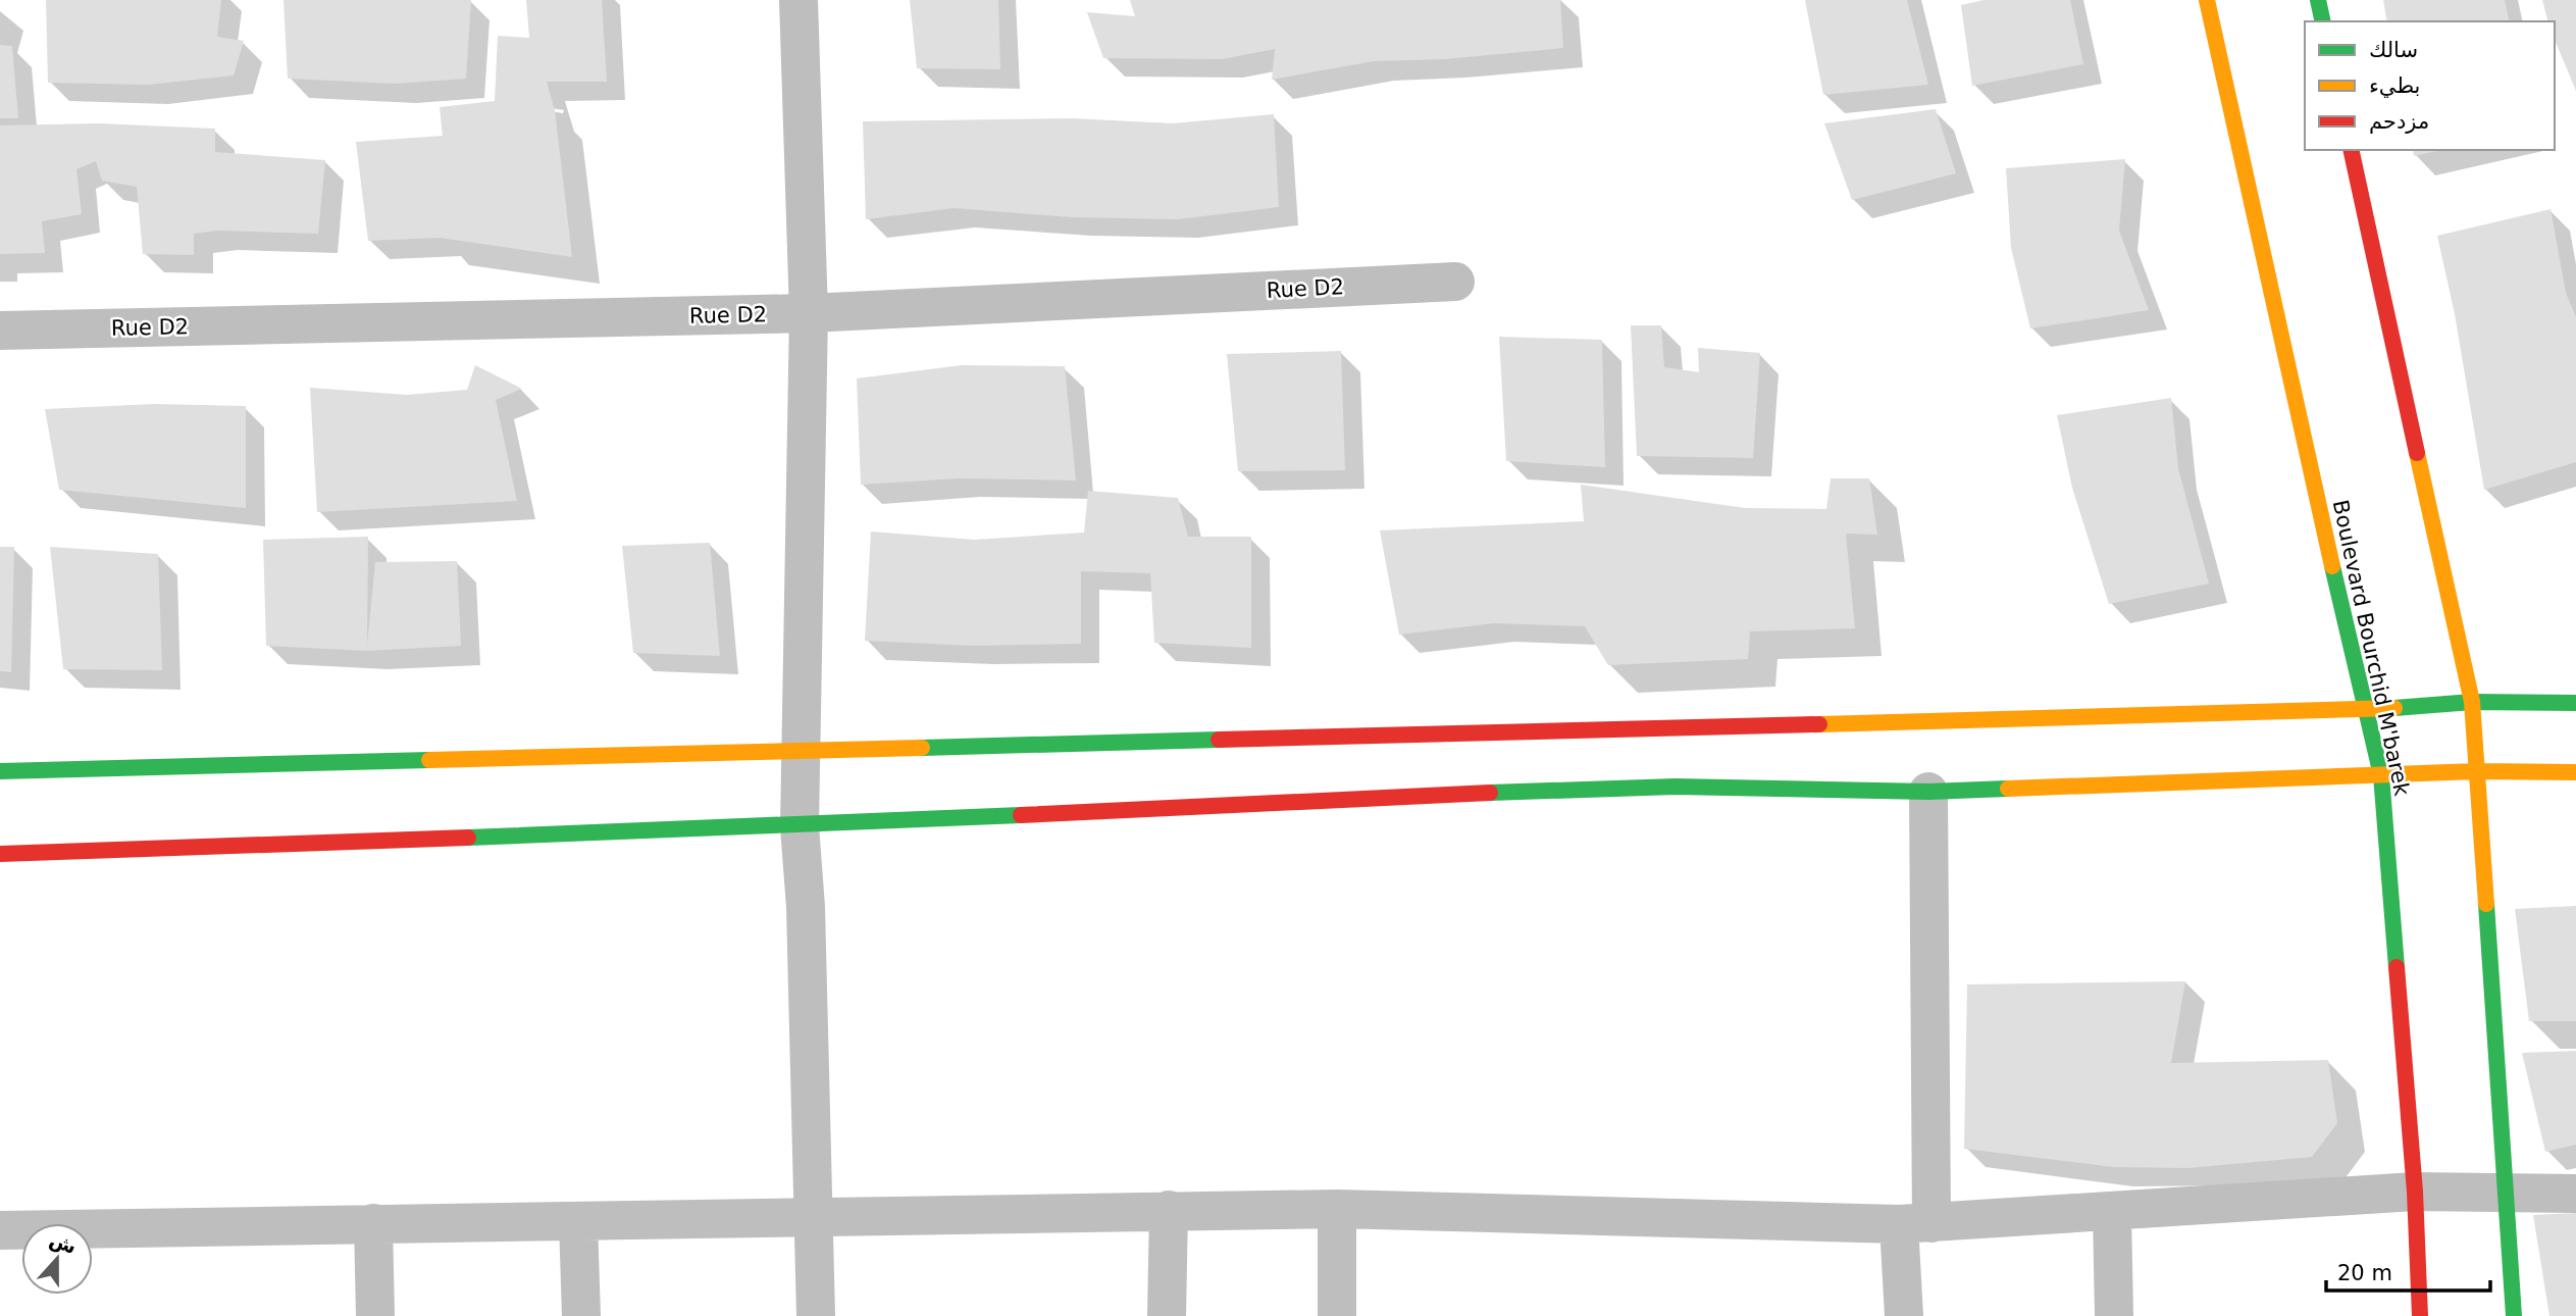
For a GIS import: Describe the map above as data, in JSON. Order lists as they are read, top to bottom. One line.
{"streets":{"main road":["Boulevard Bourchid M'barek"],"street":["Rue D2"]},"legend":["سالك","بطيء","مزدحم"],"scale_bar":"20 m","north":"top"}
